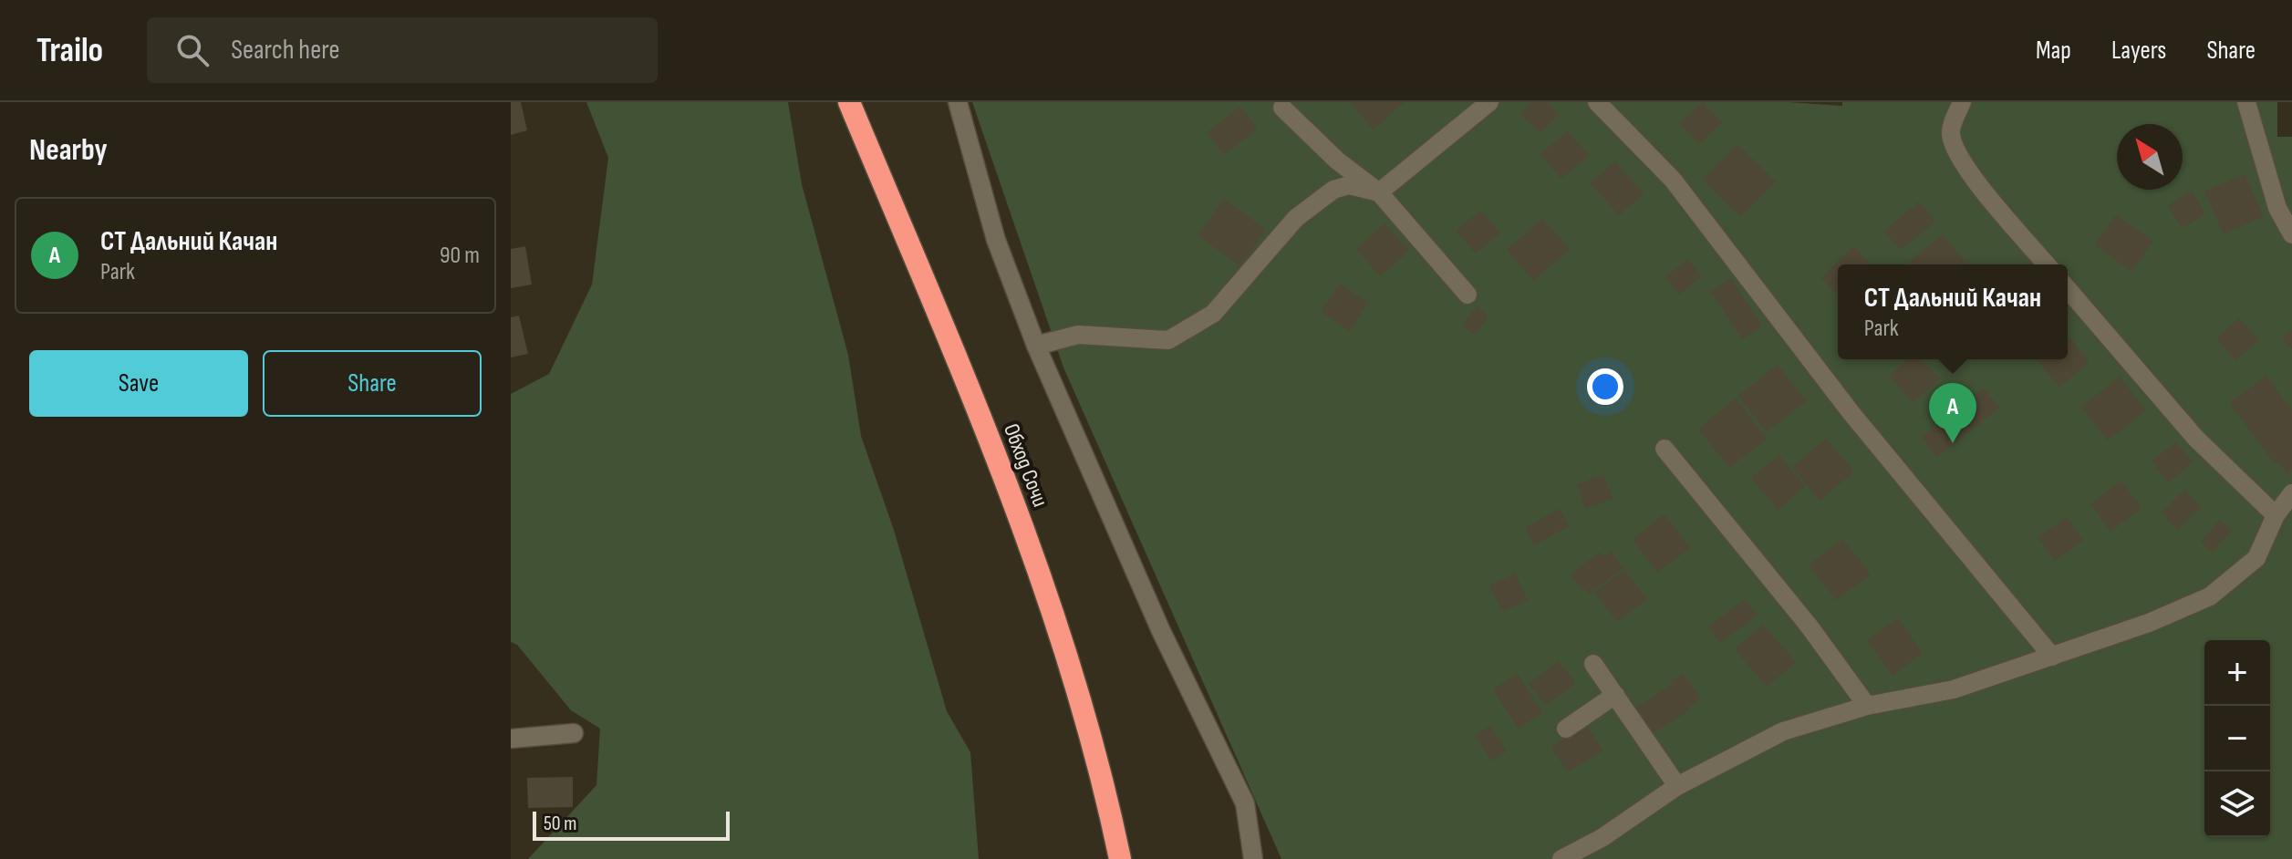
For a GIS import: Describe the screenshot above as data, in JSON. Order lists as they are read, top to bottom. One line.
{"streets":{"highway":["Обход Сочи"]},"scale_bar":"50 m","north":"top left","page":{"header":"Trailo","search":"Search here","nav":["Map","Layers","Share"],"heading":"Nearby","list":[{"mark":"A","name":"СТ Дальний Качан","note":"Park","value":"90 m"}],"popup":["СТ Дальний Качан","Park"],"buttons":["Save","Share"],"pins":"A","map_buttons":["+","−"],"scale":"50 m"}}
